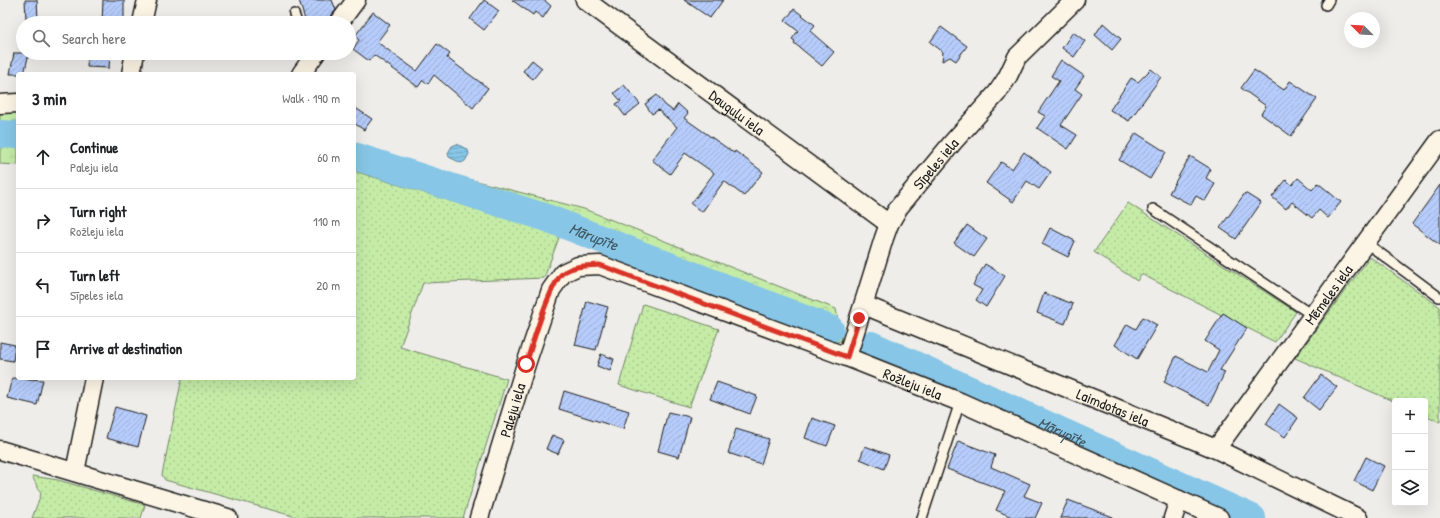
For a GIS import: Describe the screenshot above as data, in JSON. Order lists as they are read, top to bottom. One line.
{"streets":{"street":["Dauguļu iela","Sīpeles iela","Mēmeles iela","Rožleju iela","Laimdotas iela","Paleju iela"]},"crossings":[["Dauguļu iela","Sīpeles iela"],["Sīpeles iela","Rožleju iela"],["Sīpeles iela","Laimdotas iela"],["Mēmeles iela","Laimdotas iela"],["Rožleju iela","Paleju iela"]],"water":["Mārupīte"],"north":"top left","page":{"search":"Search here","heading":["3 min","Walk · 190 m"],"list":[["Continue","Paleju iela","60 m"],["Turn right","Rožleju iela","110 m"],["Turn left","Sīpeles iela","20 m"],"Arrive at destination"],"map_buttons":["+","−"]}}
